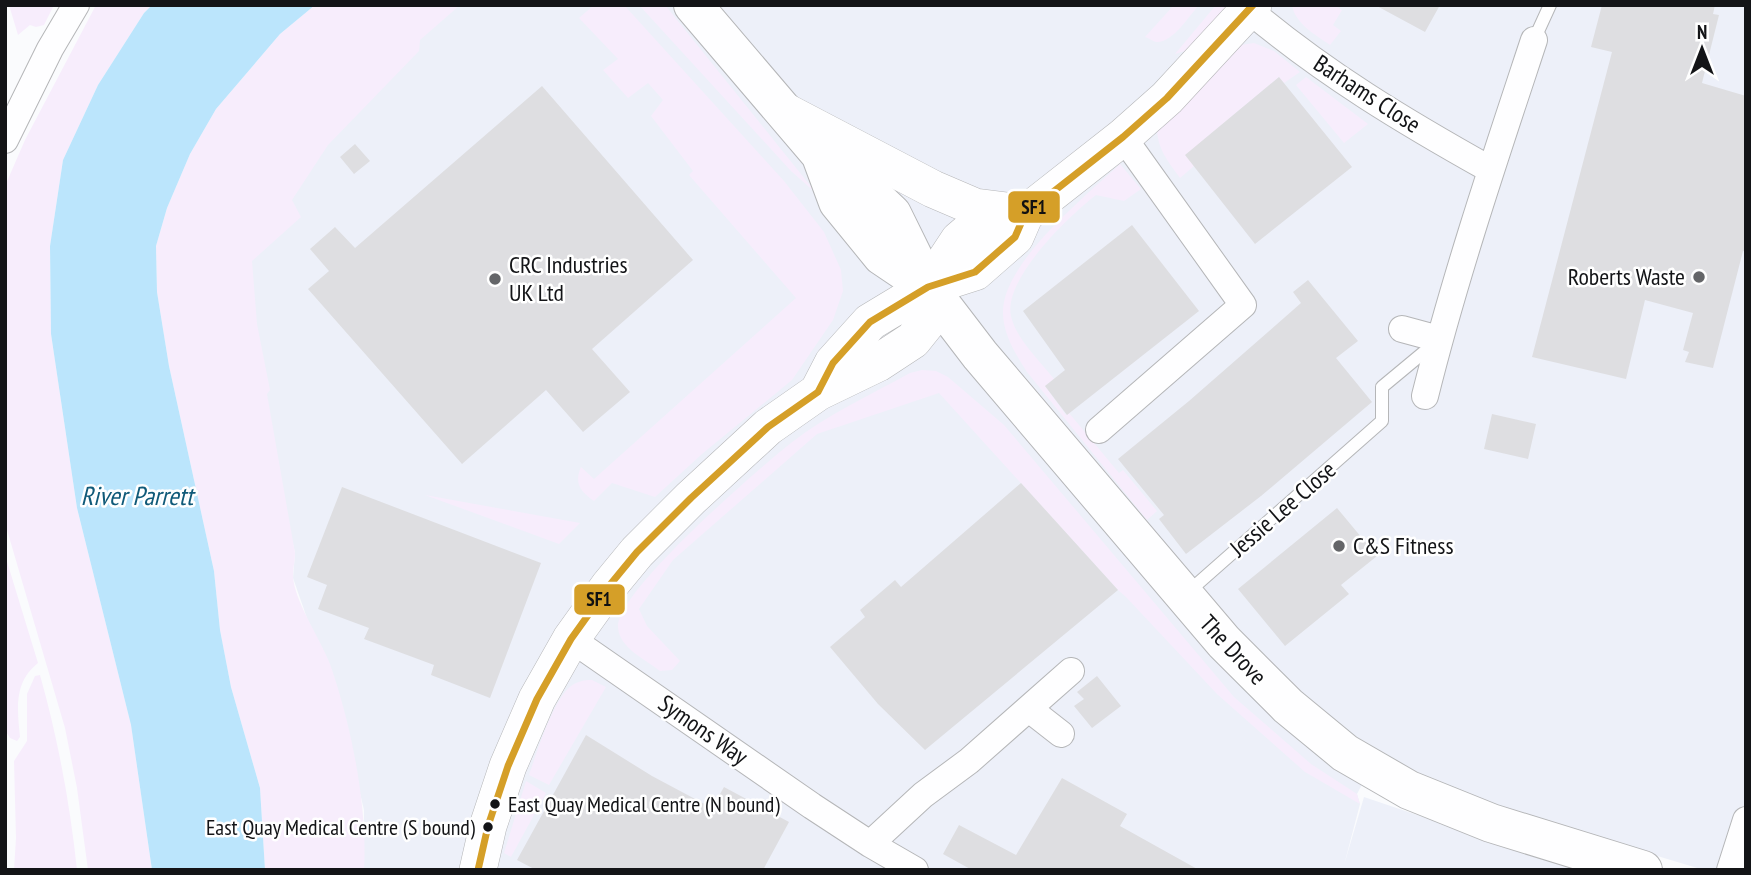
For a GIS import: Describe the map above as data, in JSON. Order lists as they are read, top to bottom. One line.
{"streets":{"main road":["The Drove"],"street":["Barhams Close","Symons Way"],"lane":["Jessie Lee Close"]},"crossings":[["Jessie Lee Close","The Drove"]],"water":["River Parrett"],"places":["Roberts Waste","CRC Industries UK Ltd","C&S Fitness","East Quay Medical Centre (N bound)","East Quay Medical Centre (S bound)"],"lines":["transit line SF1"],"north":"top"}
